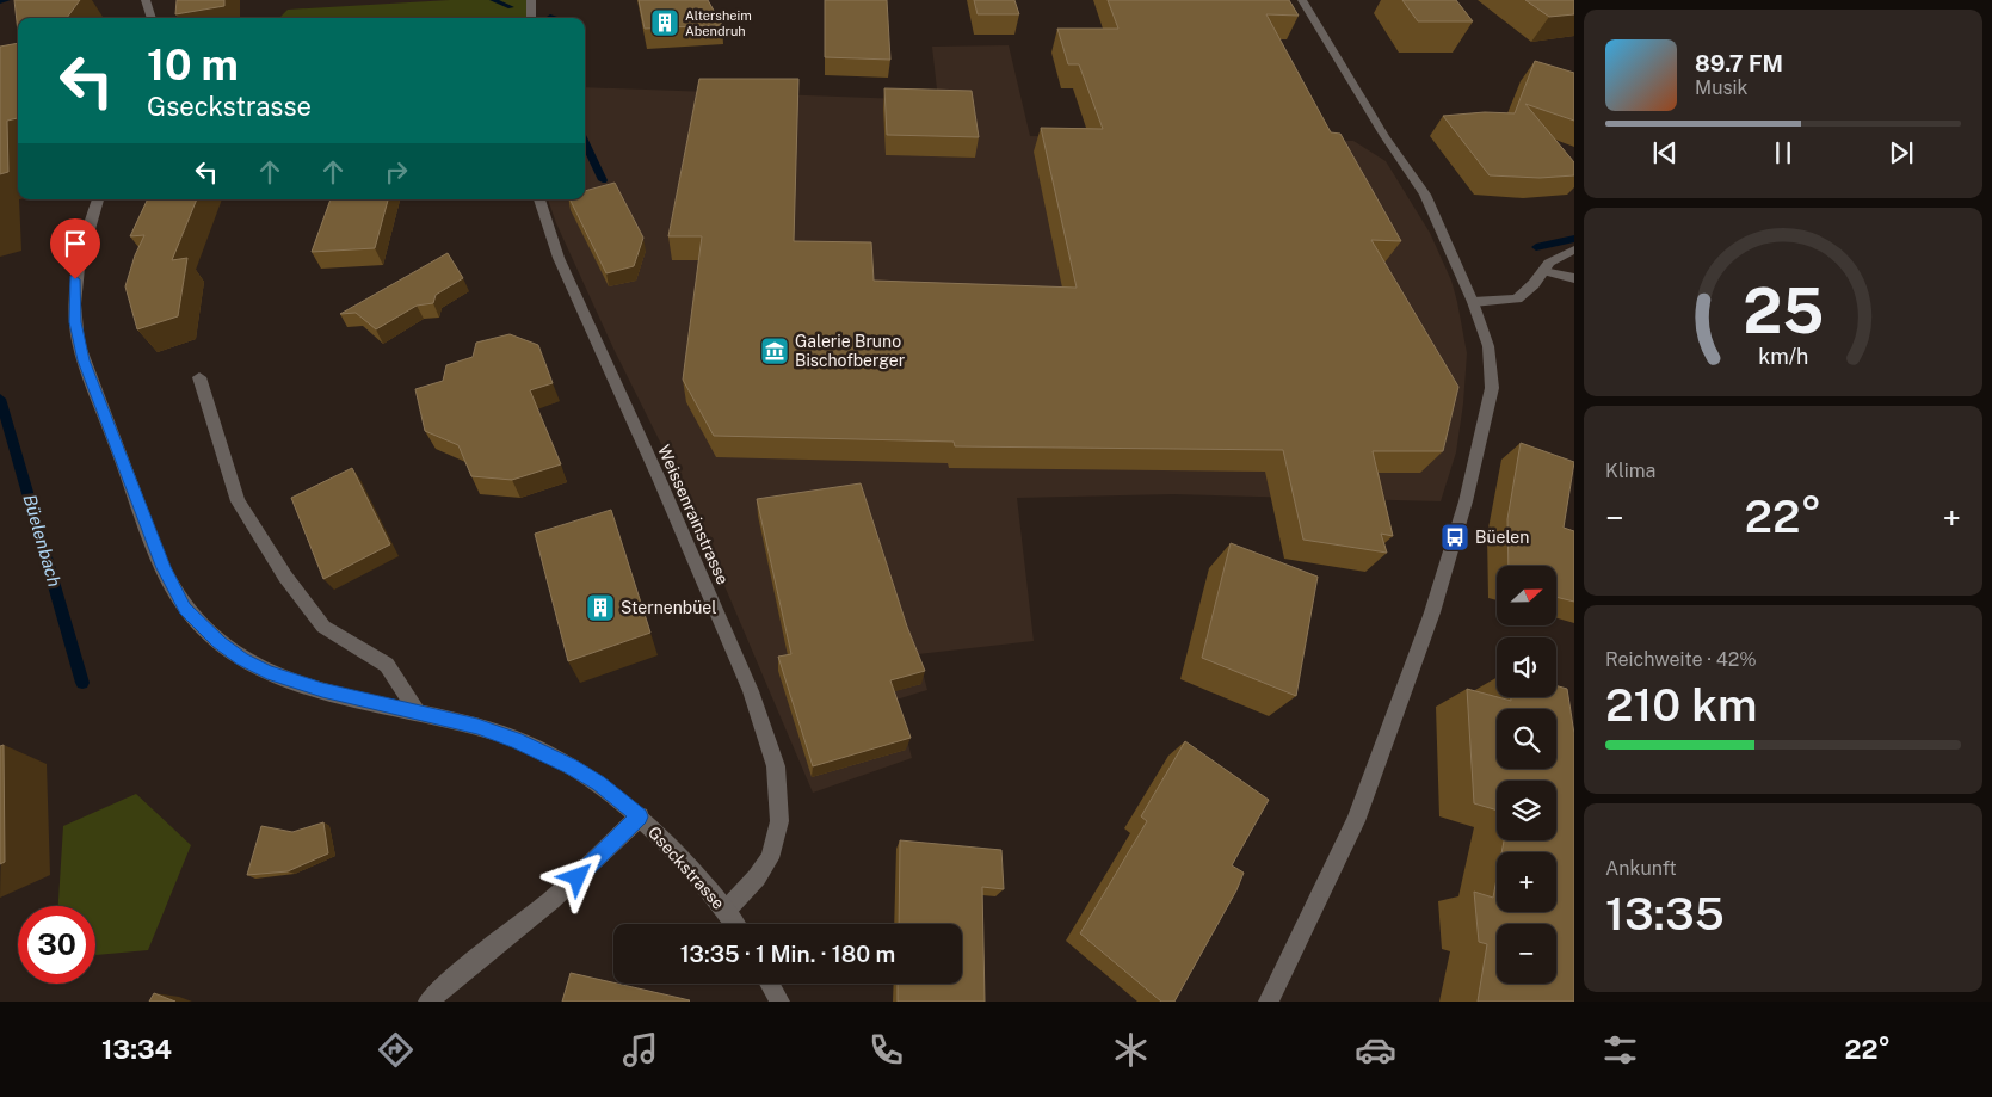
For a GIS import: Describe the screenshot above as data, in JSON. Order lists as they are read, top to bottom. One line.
{"streets":{"street":["Weissenrainstrasse","Gseckstrasse"]},"crossings":[["Weissenrainstrasse","Gseckstrasse"]],"water":["Büelenbach"],"places":{"building":["Altersheim Abendruh","Sternenbüel"],"museum":["Galerie Bruno Bischofberger"],"bus stop":["Büelen"]},"north":"right","page":{"turn":["10 m","Gseckstrasse"],"song":["89.7 FM","Musik"],"tile":["Klima",["Reichweite · 42%","210 km"],["Ankunft","13:35"]],"heat":["−","22°","+"],"map_buttons":["+","−"],"limit":"30","trip":"13:35 · 1 Min. · 180 m","tabs":["13:34","22°"],"gauge":["25","km/h"]}}
